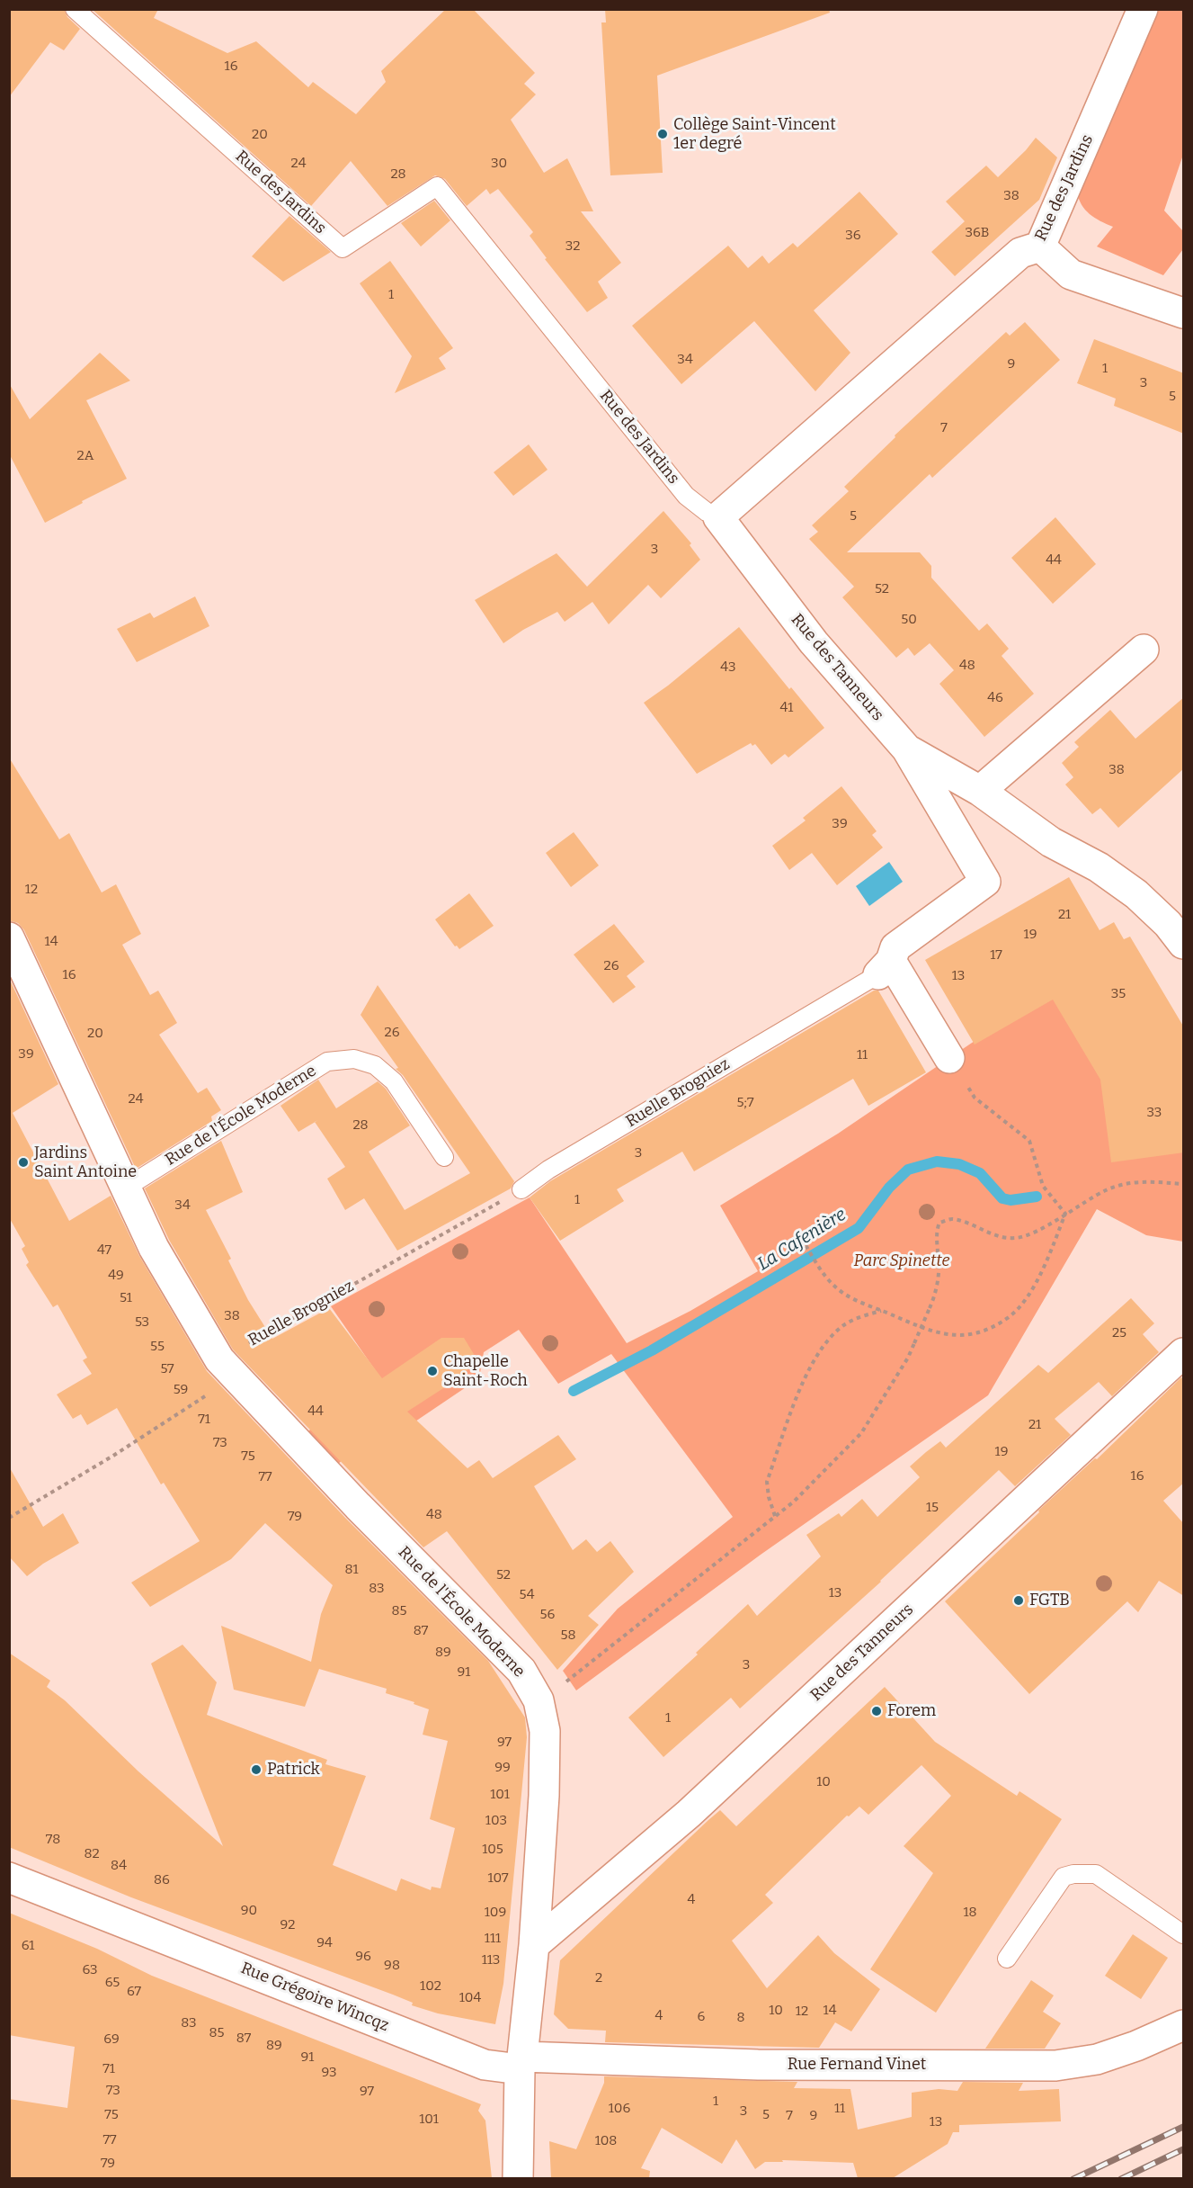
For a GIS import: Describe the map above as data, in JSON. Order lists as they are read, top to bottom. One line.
{"streets":{"street":["Rue des Jardins","Rue des Tanneurs","Ruelle Brogniez","Rue de l'École Moderne","Rue Grégoire Wincqz","Rue Fernand Vinet"]},"crossings":[["Rue des Jardins","Rue des Tanneurs"],["Rue des Tanneurs","Ruelle Brogniez"],["Rue des Tanneurs","Rue de l'École Moderne"],["Ruelle Brogniez","Rue de l'École Moderne"],["Rue de l'École Moderne","Rue Grégoire Wincqz"],["Rue de l'École Moderne","Rue Fernand Vinet"],["Rue Grégoire Wincqz","Rue Fernand Vinet"]],"water":["La Cafenière"],"parks":["Parc Spinette"],"places":["Collège Saint-Vincent 1er degré","Jardins Saint Antoine","Chapelle Saint-Roch","FGTB","Forem","Patrick"],"house_numbers":["16","20","24","30","28","38","36B","36","32","1","34","9","1","3","5","7","2A","5","3","44","52","50","48","43","46","41","38","39","12","21","19","14","17","26","16","13","35","26","20","39","11","24","5;7","33","28","3","1","34","47","49","51","38","53","25","55","57","59","44","71","21","73","19","75","16","77","15","48","79","81","52","83","13","54","85","56","87","58","89","3","91","1","97","99","10","101","103","78","105","82","84","107","86","4","90","109","18","92","111","94","61","96","113","98","63","2","65","102","67","104","10","14","12","4","6","8","83","85","87","69","89","91","71","93","73","97","1","106","11","3","75","5","7","9","101","13","77","108","79"]}
